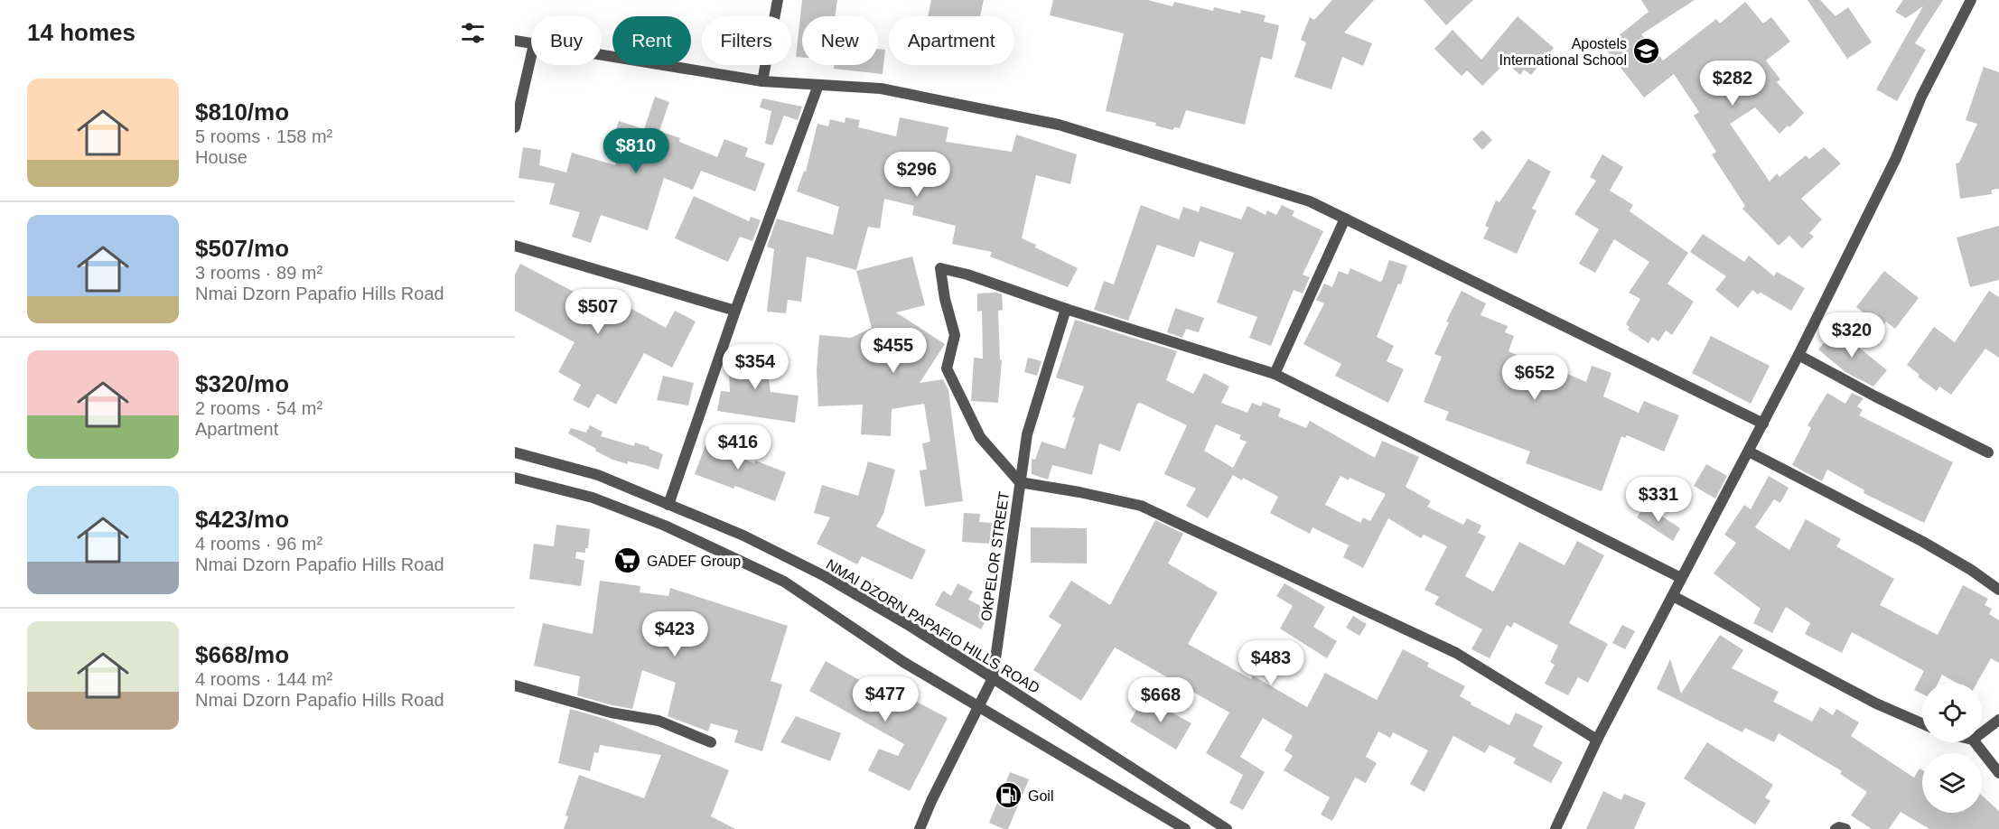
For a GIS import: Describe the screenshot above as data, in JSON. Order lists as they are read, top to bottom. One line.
{"streets":{"street":["OKPELOR STREET","NMAI DZORN PAPAFIO HILLS ROAD"]},"crossings":[["OKPELOR STREET","NMAI DZORN PAPAFIO HILLS ROAD"]],"places":{"school or university":["Apostels International School"],"supermarket":["GADEF Group"],"fuel station":["Goil"]},"page":{"heading":"14 homes","chip":["Buy","Rent","Filters","New","Apartment"],"price":["$282","$810","$296","$507","$320","$455","$354","$652","$416","$331","$423","$483","$477","$668"],"list":[{"name":"$810/mo","note":"5 rooms · 158 m² · House"},{"name":"$507/mo","note":"3 rooms · 89 m² · Nmai Dzorn Papafio Hills Road"},{"name":"$320/mo","note":"2 rooms · 54 m² · Apartment"},{"name":"$423/mo","note":"4 rooms · 96 m² · Nmai Dzorn Papafio Hills Road"},{"name":"$668/mo","note":"4 rooms · 144 m² · Nmai Dzorn Papafio Hills Road"}]}}
